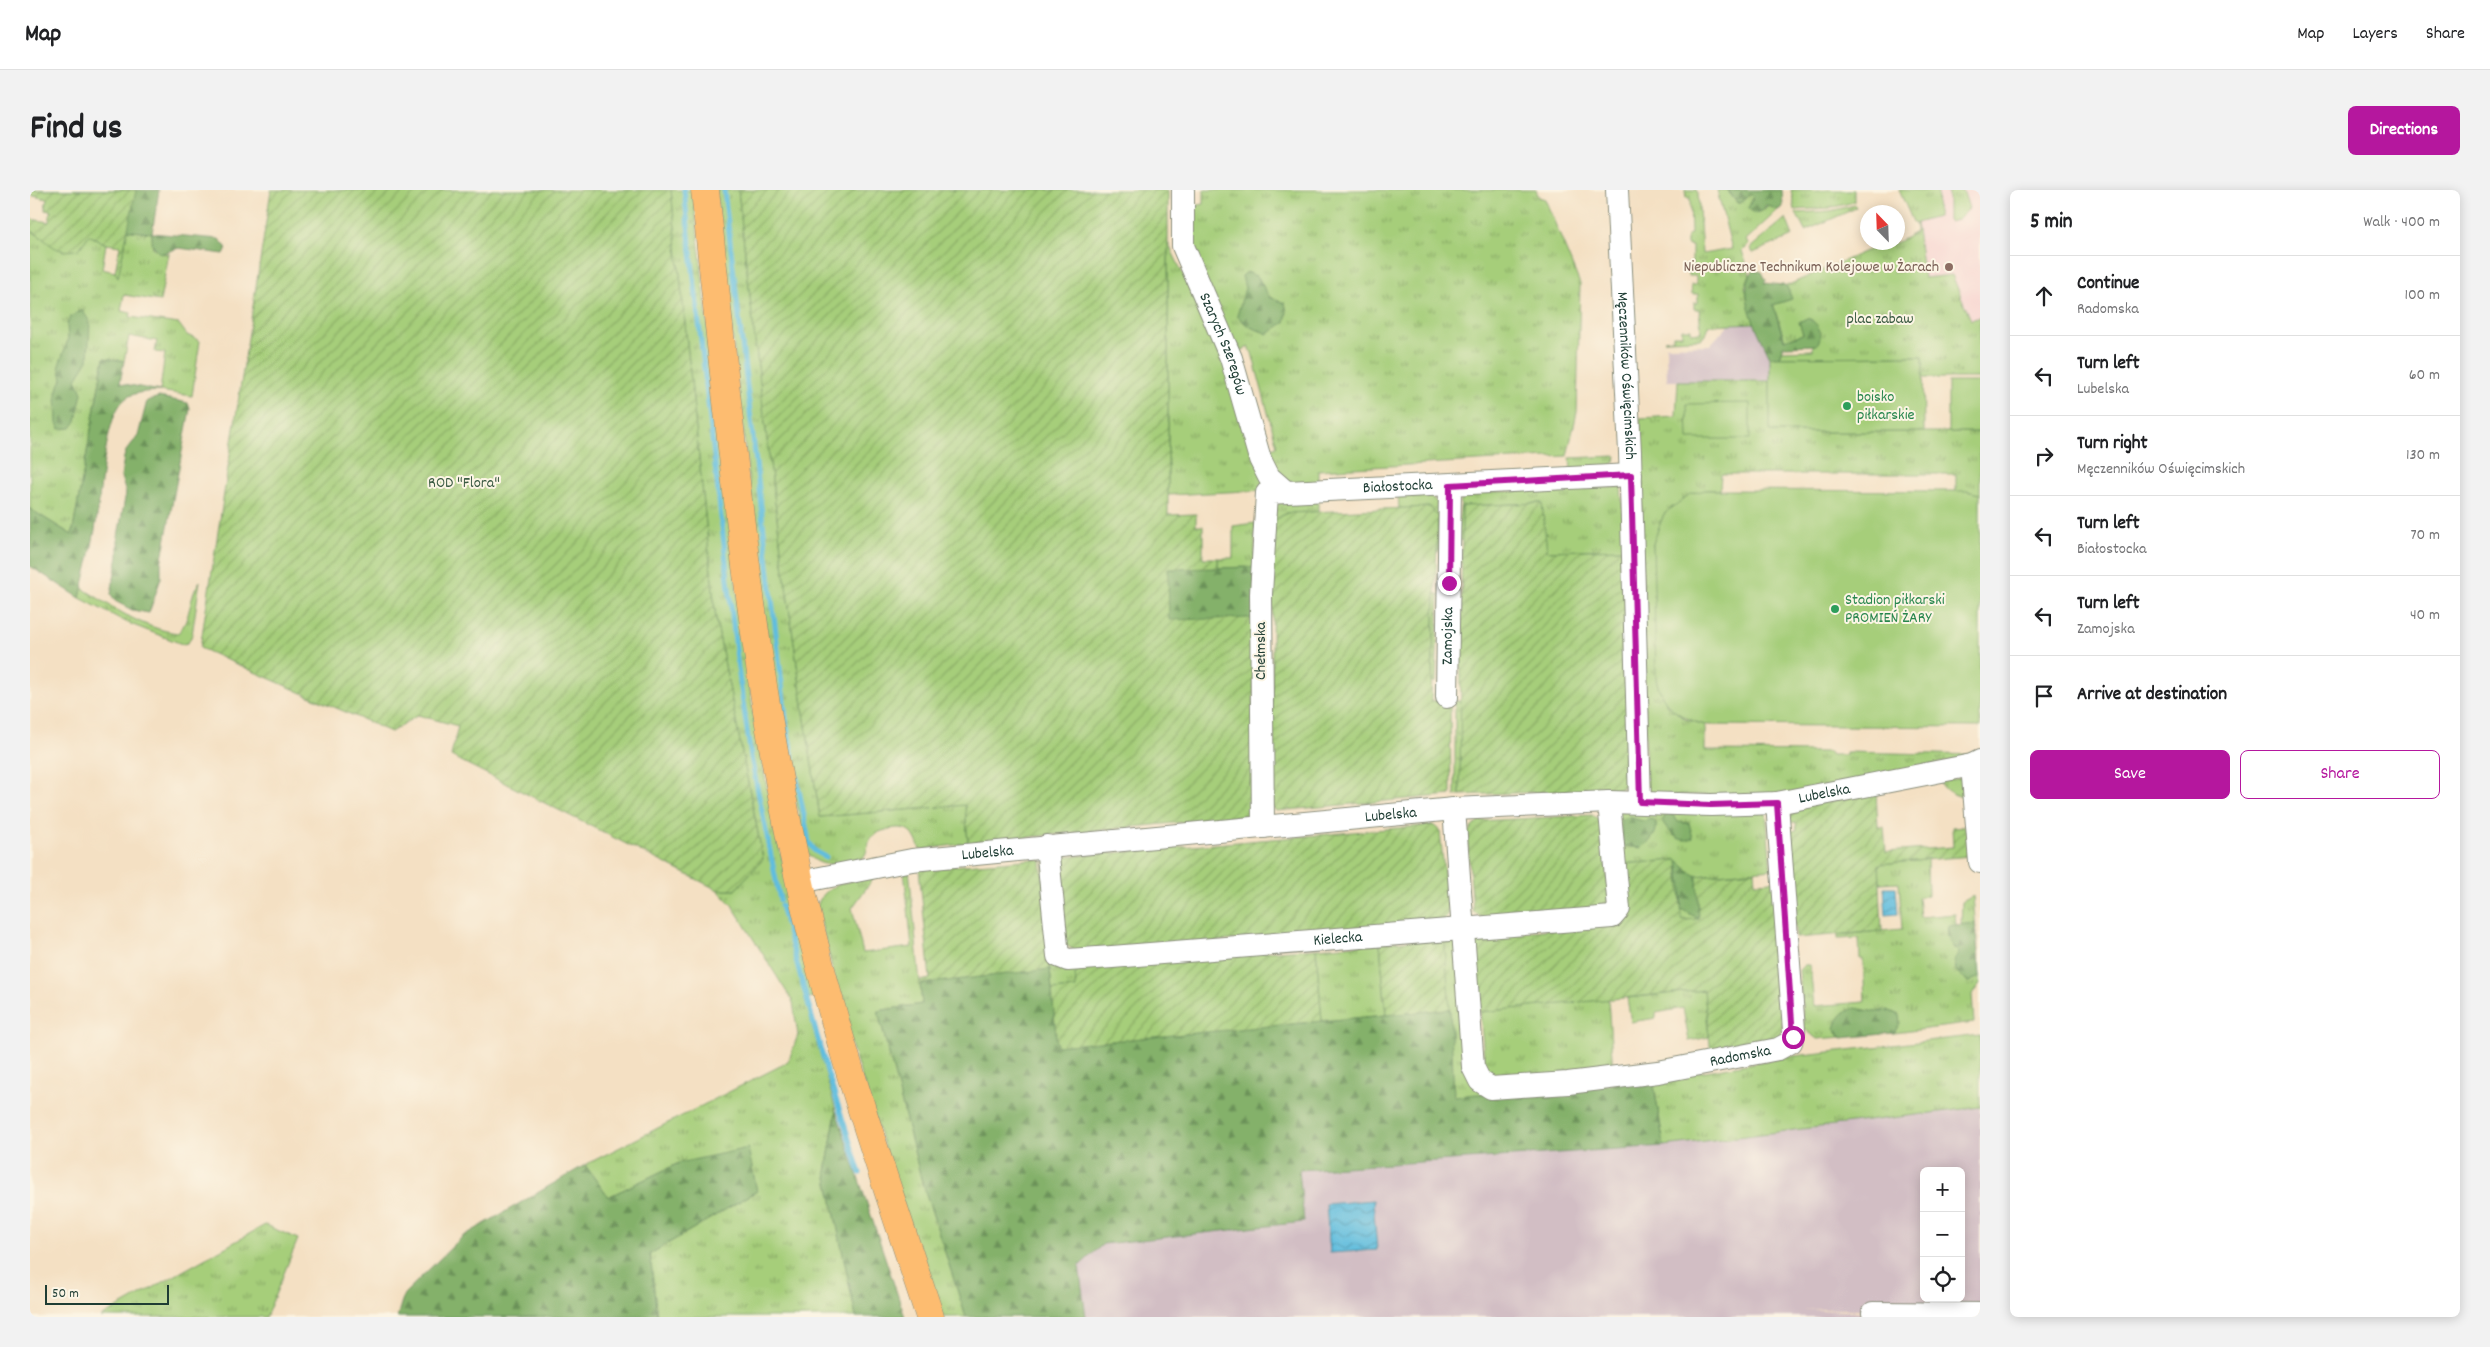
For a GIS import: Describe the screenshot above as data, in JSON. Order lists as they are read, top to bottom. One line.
{"streets":{"street":["Szarych Szeregów","Męczenników Oświęcimskich","Białostocka","Zamojska","Chełmska","Lubelska","Kielecka","Radomska"]},"crossings":[["Szarych Szeregów","Białostocka"],["Szarych Szeregów","Chełmska"],["Męczenników Oświęcimskich","Białostocka"],["Męczenników Oświęcimskich","Lubelska"],["Białostocka","Zamojska"],["Białostocka","Chełmska"],["Chełmska","Lubelska"],["Lubelska","Kielecka"],["Lubelska","Radomska"],["Kielecka","Radomska"]],"parks":["plac zabaw","ROD \"Flora\""],"places":["Niepubliczne Technikum Kolejowe w Żarach","boisko piłkarskie","Stadion piłkarski PROMIEŃ ŻARY"],"scale_bar":"50 m","north":"top left","page":{"header":"Map","nav":["Map","Layers","Share"],"title":"Find us","buttons":["Directions",["Save","Share"]],"heading":["5 min","Walk · 400 m"],"list":[["Continue","Radomska","100 m"],["Turn left","Lubelska","60 m"],["Turn right","Męczenników Oświęcimskich","130 m"],["Turn left","Białostocka","70 m"],["Turn left","Zamojska","40 m"],"Arrive at destination"],"map_buttons":["+","−"],"scale":"50 m"}}
